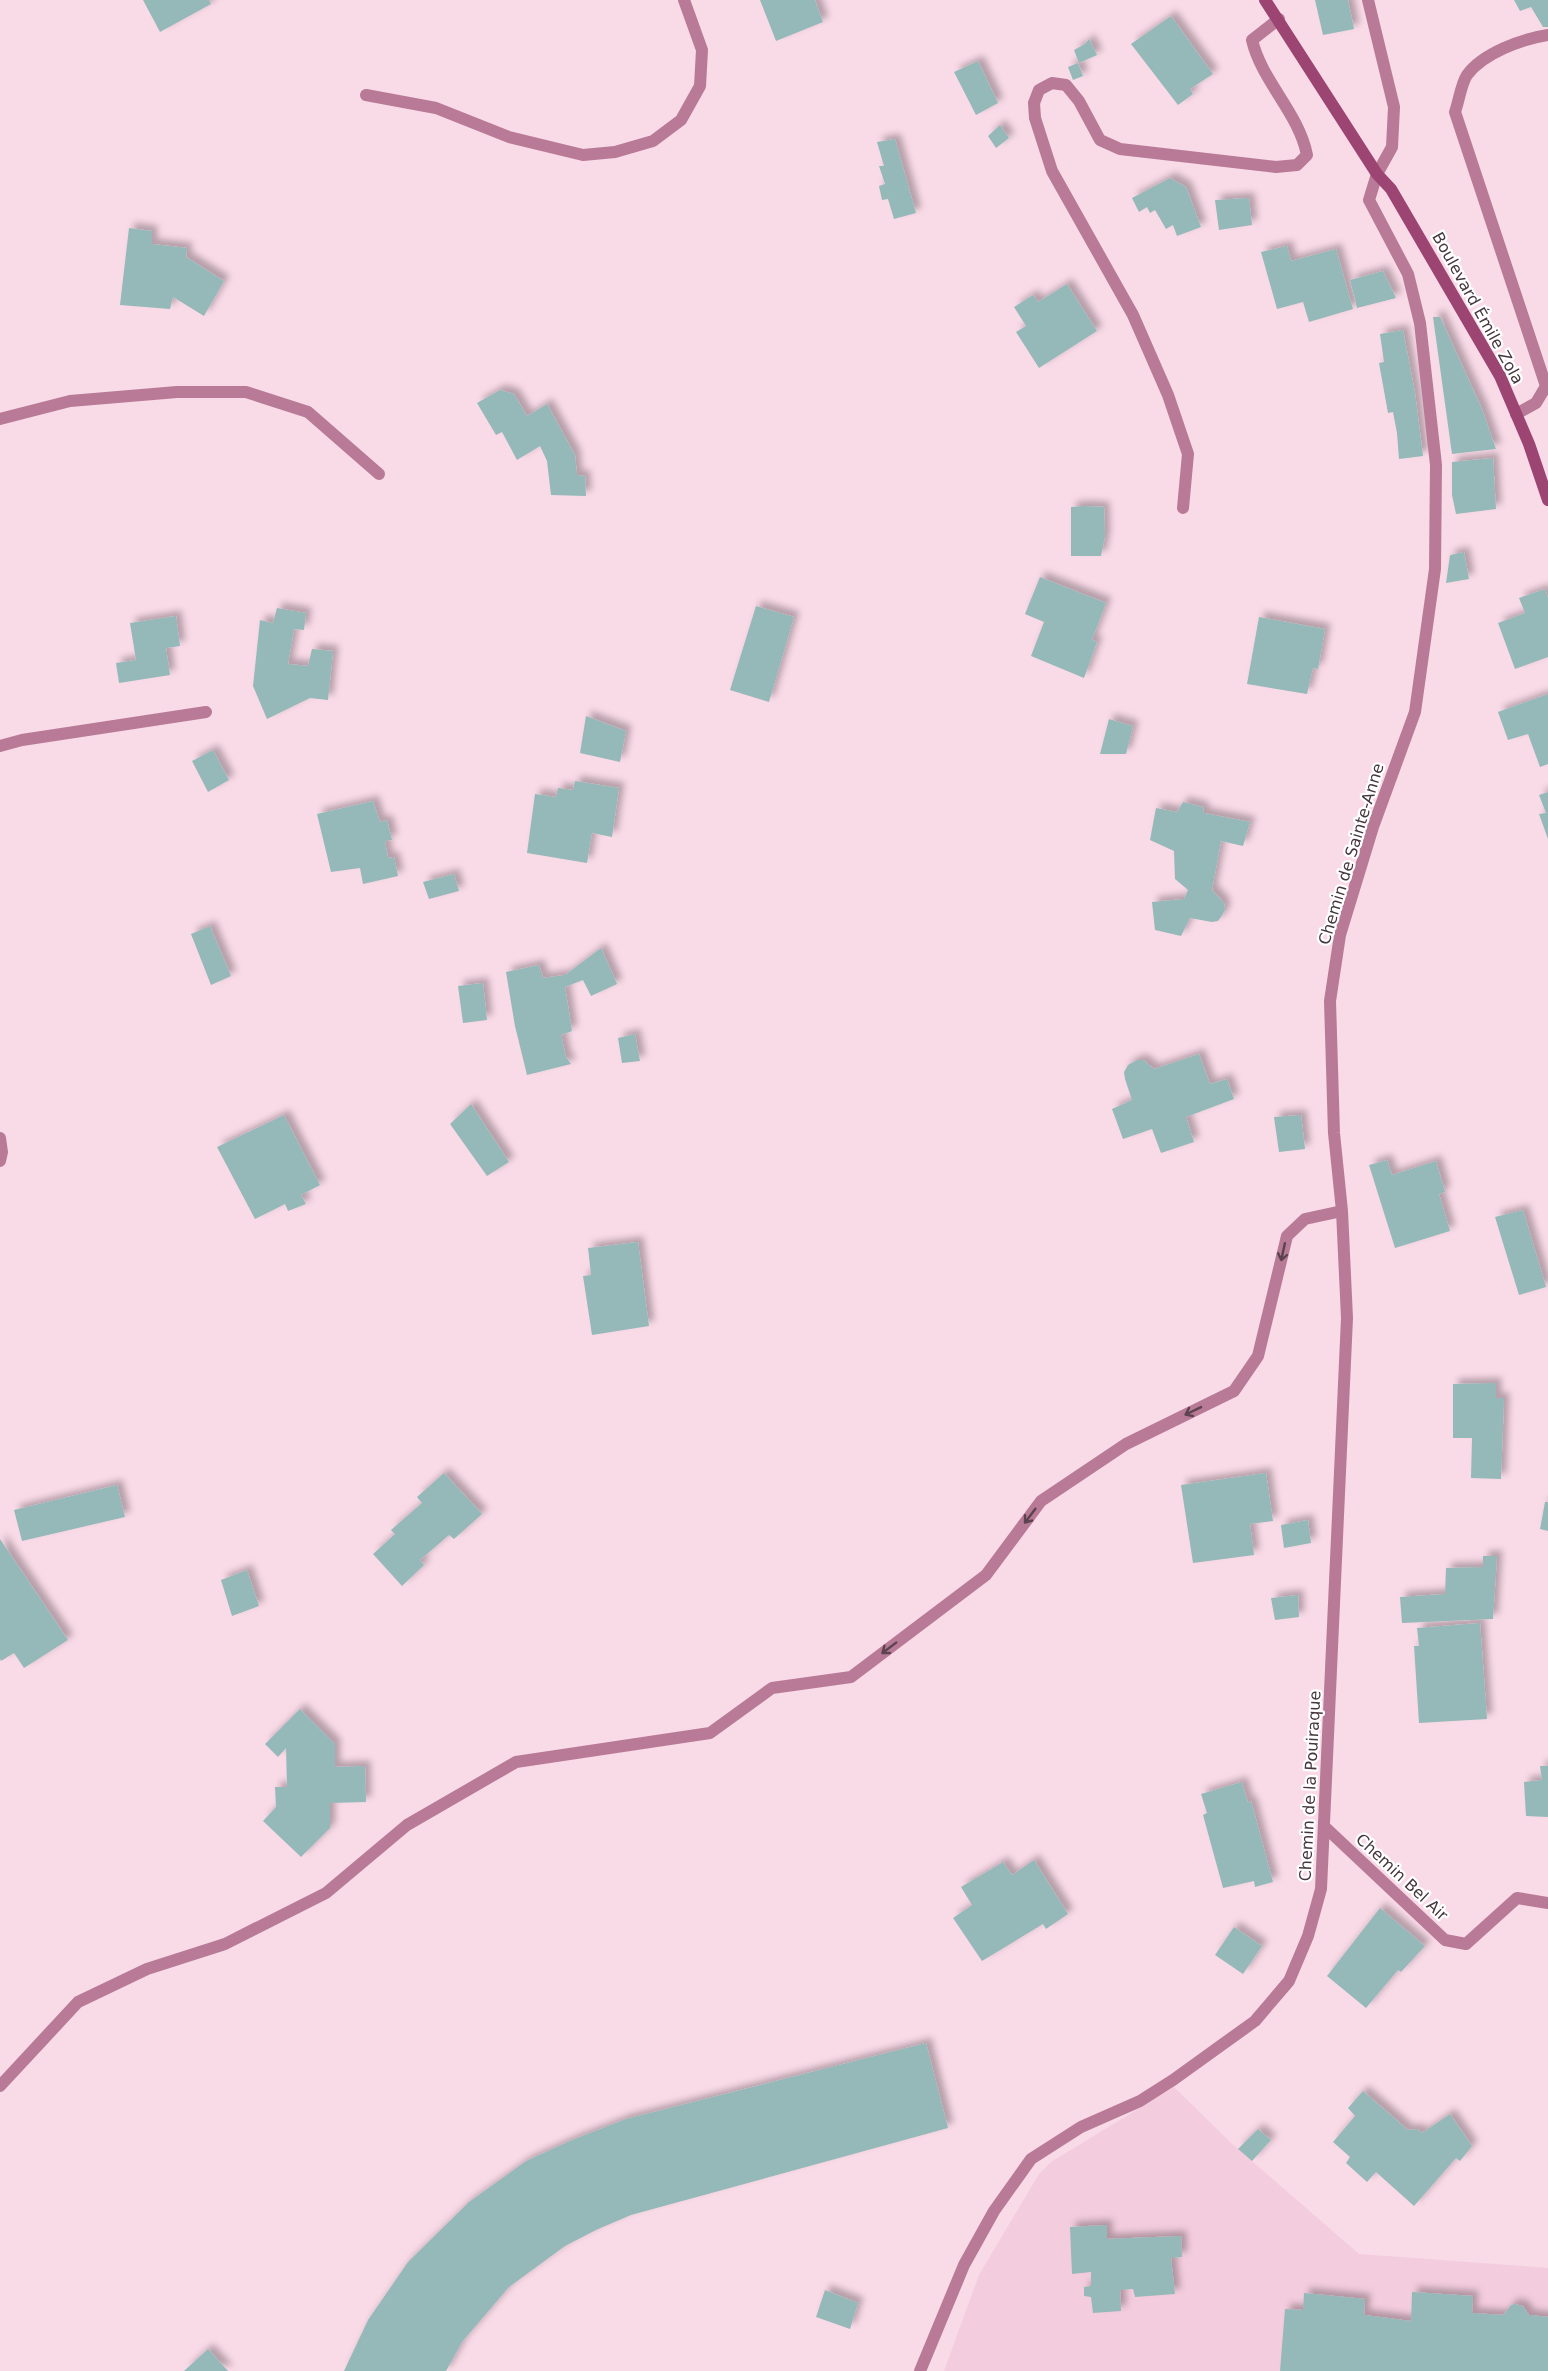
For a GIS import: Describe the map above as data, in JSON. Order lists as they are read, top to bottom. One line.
{"streets":{"main road":["Boulevard Émile Zola"],"street":["Chemin de Sainte-Anne","Chemin de la Pouiraque","Chemin Bel Air"]},"crossings":[["Boulevard Émile Zola","Chemin de Sainte-Anne"],["Chemin de Sainte-Anne","Chemin de la Pouiraque"],["Chemin de la Pouiraque","Chemin Bel Air"]]}
